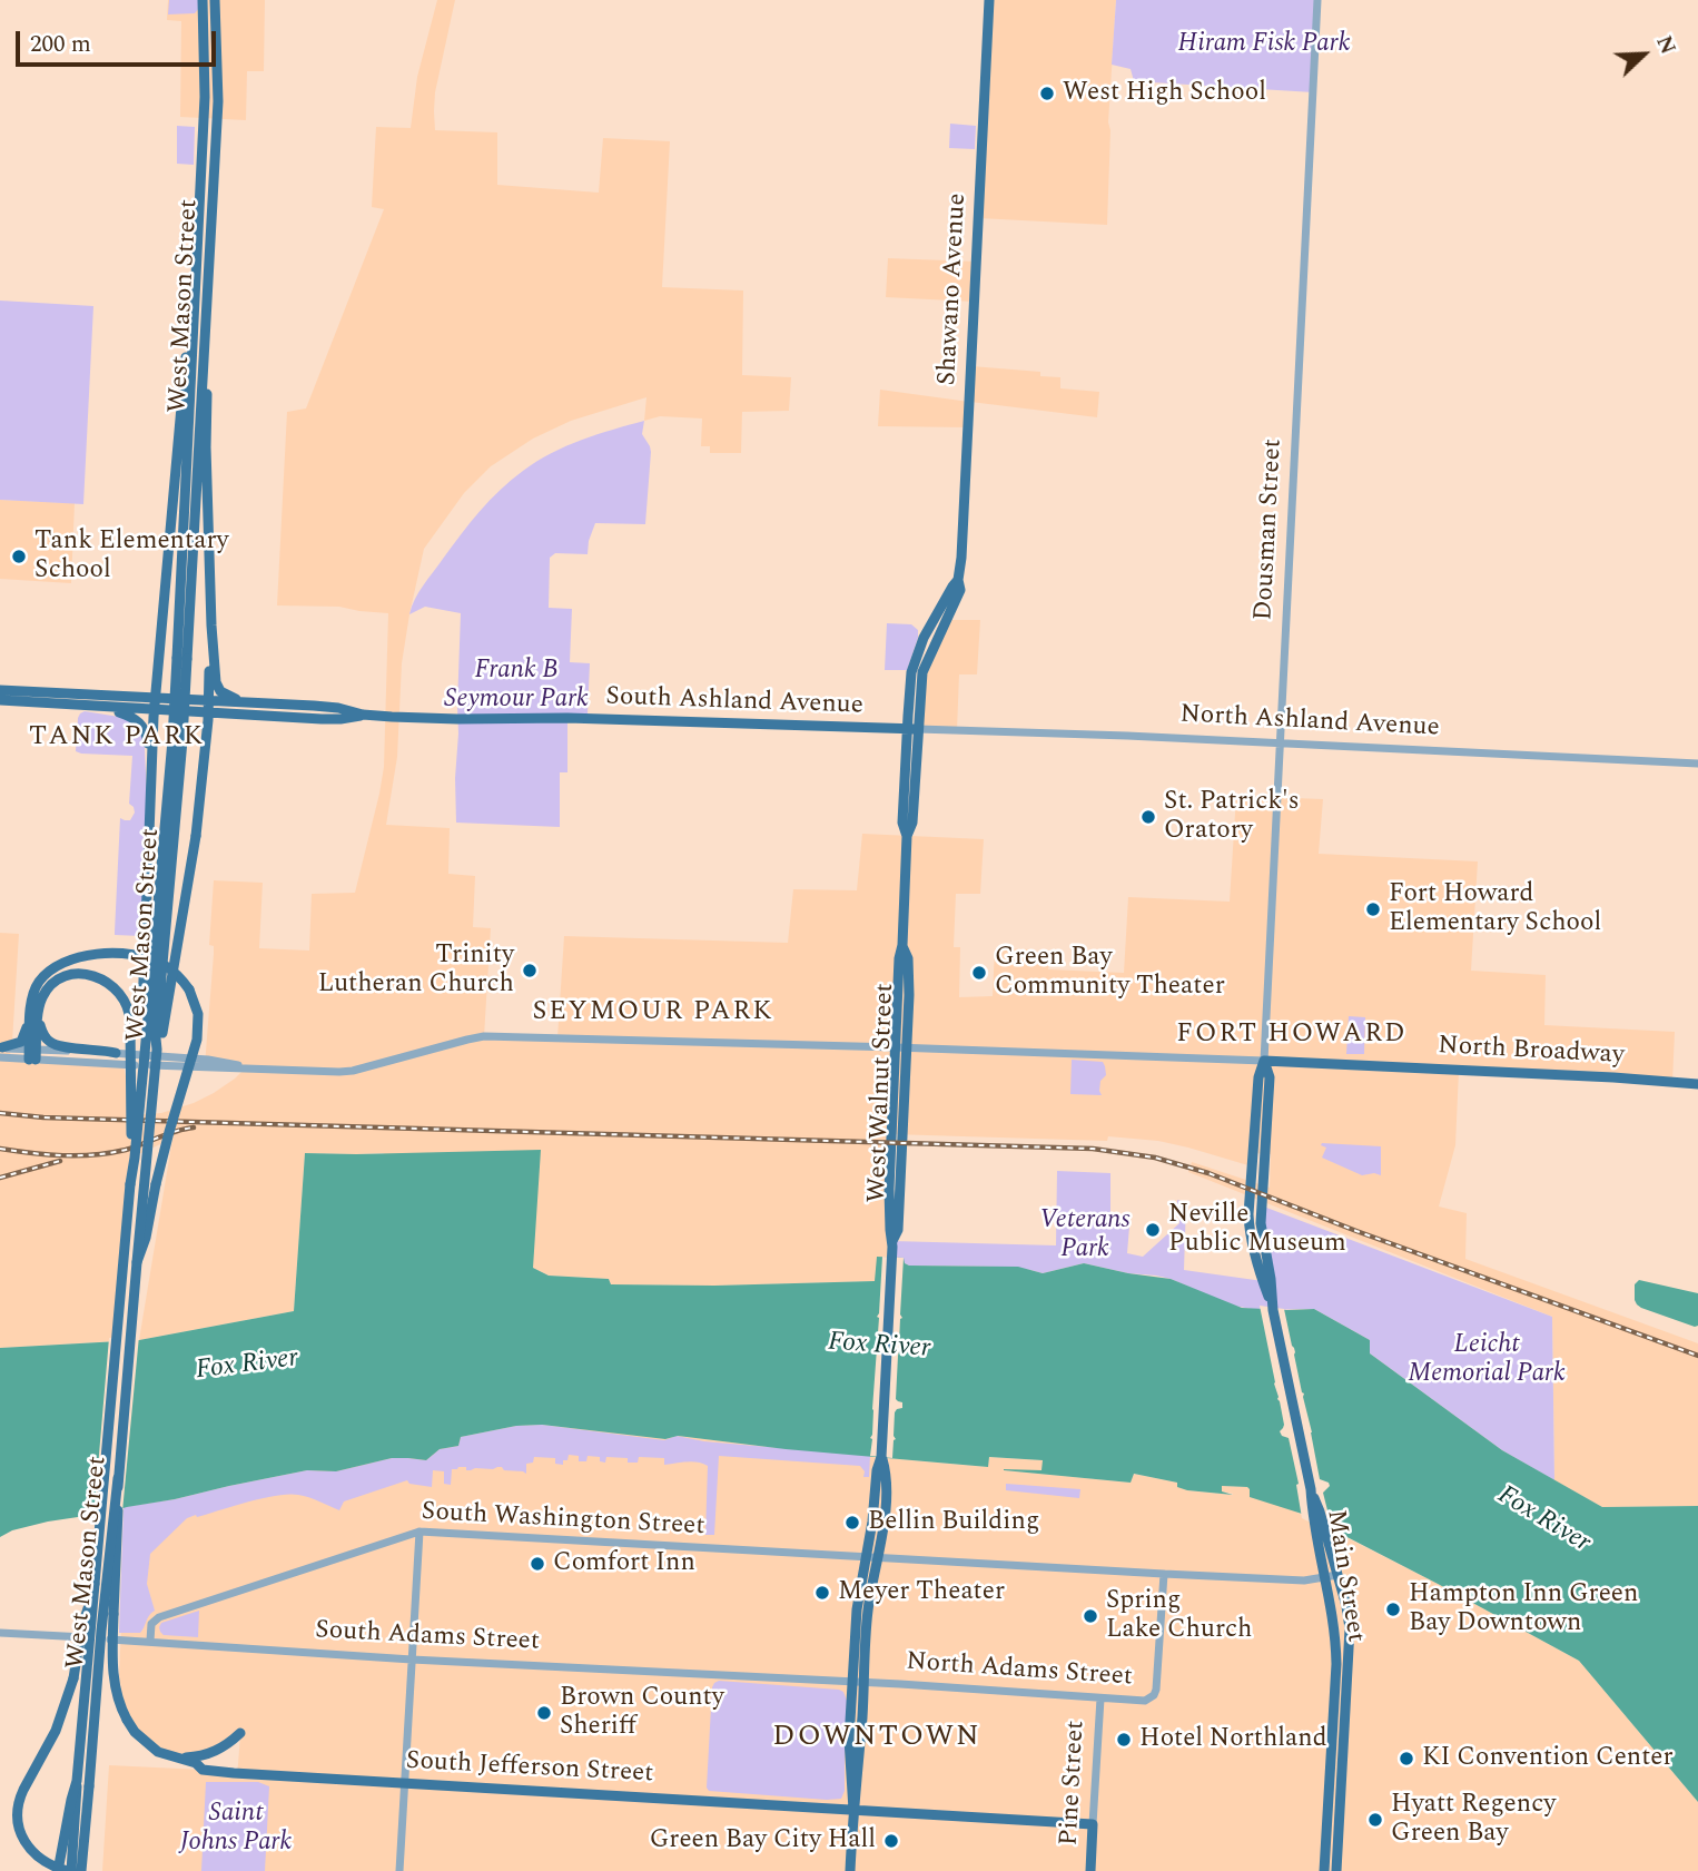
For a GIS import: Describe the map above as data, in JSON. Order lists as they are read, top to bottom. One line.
{"streets":{"main road":["Shawano Avenue","West Mason Street","Dousman Street","South Ashland Avenue","North Broadway","West Walnut Street","Main Street","South Jefferson Street","Pine Street"],"street":["North Ashland Avenue","South Washington Street","South Adams Street","North Adams Street"]},"crossings":[["Shawano Avenue","West Walnut Street"],["West Mason Street","South Jefferson Street"],["Dousman Street","North Ashland Avenue"],["Dousman Street","North Broadway"],["Dousman Street","Main Street"],["South Ashland Avenue","North Ashland Avenue"],["South Ashland Avenue","West Walnut Street"],["North Ashland Avenue","West Walnut Street"],["North Broadway","West Walnut Street"],["South Washington Street","Main Street"],["South Washington Street","South Adams Street"],["South Washington Street","North Adams Street"],["South Adams Street","North Adams Street"],["North Adams Street","Pine Street"],["South Jefferson Street","Pine Street"]],"districts":["TANK PARK","SEYMOUR PARK","FORT HOWARD","DOWNTOWN"],"water":["Fox River"],"parks":["Hiram Fisk Park","Frank B Seymour Park","Veterans Park","Leicht Memorial Park","Saint Johns Park"],"places":["West High School","Tank Elementary School","St. Patrick's Oratory","Fort Howard Elementary School","Trinity Lutheran Church","Green Bay Community Theater","Neville Public Museum","Bellin Building","Comfort Inn","Meyer Theater","Hampton Inn Green Bay Downtown","Spring Lake Church","Brown County Sheriff","Hotel Northland","KI Convention Center","Hyatt Regency Green Bay","Green Bay City Hall"],"scale_bar":"200 m","north":"top right"}
